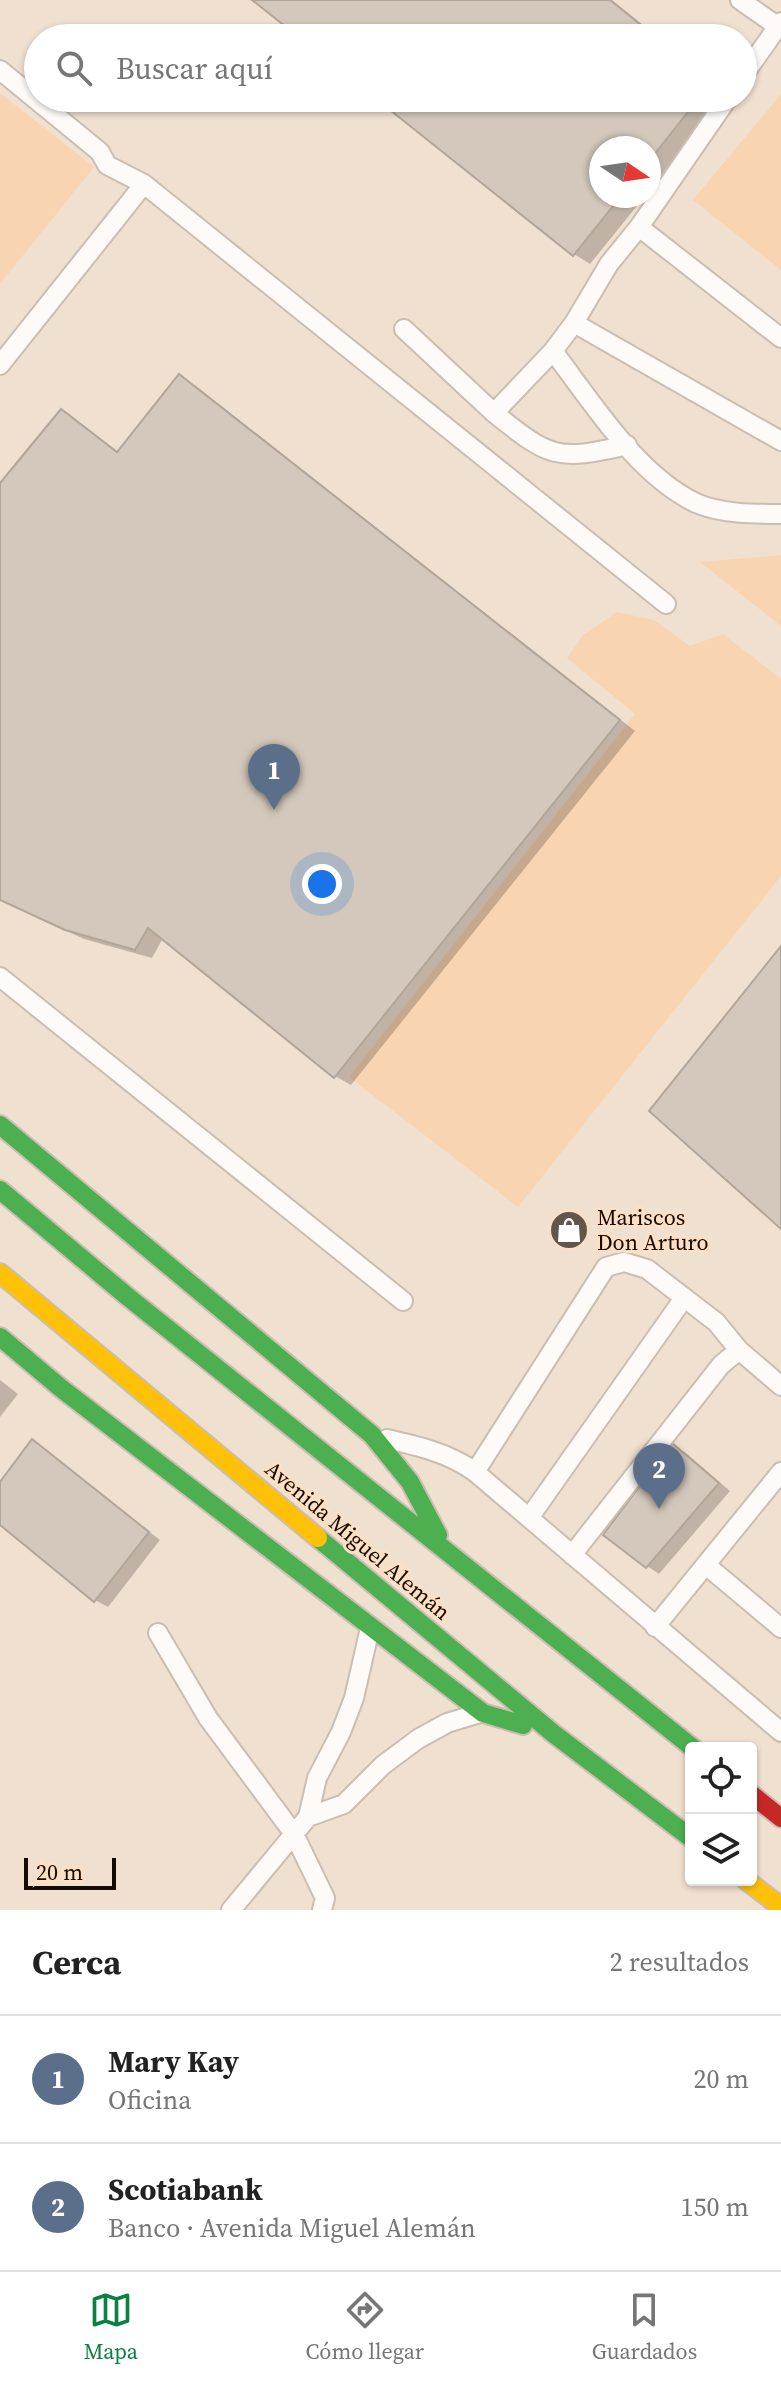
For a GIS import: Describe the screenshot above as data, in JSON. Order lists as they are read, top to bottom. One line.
{"streets":{"highway":["Avenida Miguel Alemán"]},"places":{"shop":["Mariscos Don Arturo"]},"scale_bar":"20 m","north":"right","page":{"search":"Buscar aquí","pins":["1","2"],"scale":"20 m","heading":["Cerca","2 resultados"],"list":[{"mark":"1","name":"Mary Kay","note":"Oficina","value":"20 m"},{"mark":"2","name":"Scotiabank","note":"Banco · Avenida Miguel Alemán","value":"150 m"}],"nav":["Mapa","Cómo llegar","Guardados"]}}
